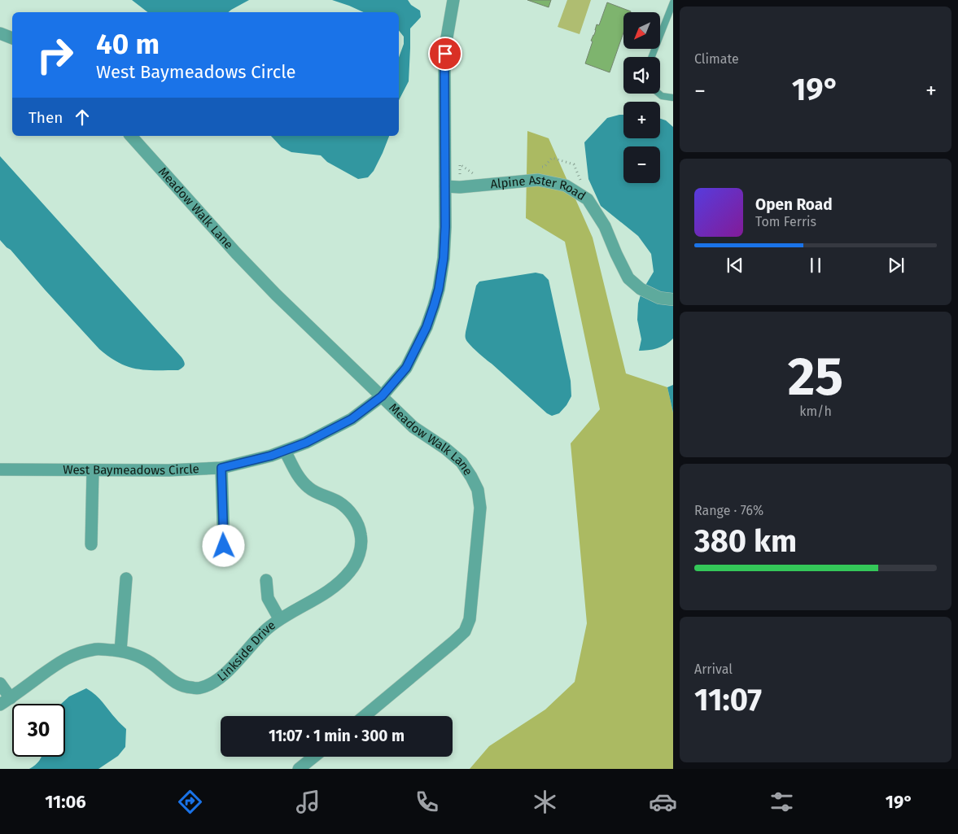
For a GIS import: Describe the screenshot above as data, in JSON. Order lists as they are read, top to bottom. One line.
{"streets":{"street":["Alpine Aster Road","Meadow Walk Lane","West Baymeadows Circle","Linkside Drive"]},"crossings":[["Alpine Aster Road","West Baymeadows Circle"],["Meadow Walk Lane","West Baymeadows Circle"],["West Baymeadows Circle","Linkside Drive"]],"north":"bottom left","page":{"tile":["Climate",["25","km/h"],["Range · 76%","380 km"],["Arrival","11:07"]],"map_buttons":["+","−"],"turn":["40 m","West Baymeadows Circle"],"heat":["−","19°","+"],"then":"Then","song":["Open Road","Tom Ferris"],"limit":"30","trip":"11:07 · 1 min · 300 m","tabs":["11:06","19°"]}}
